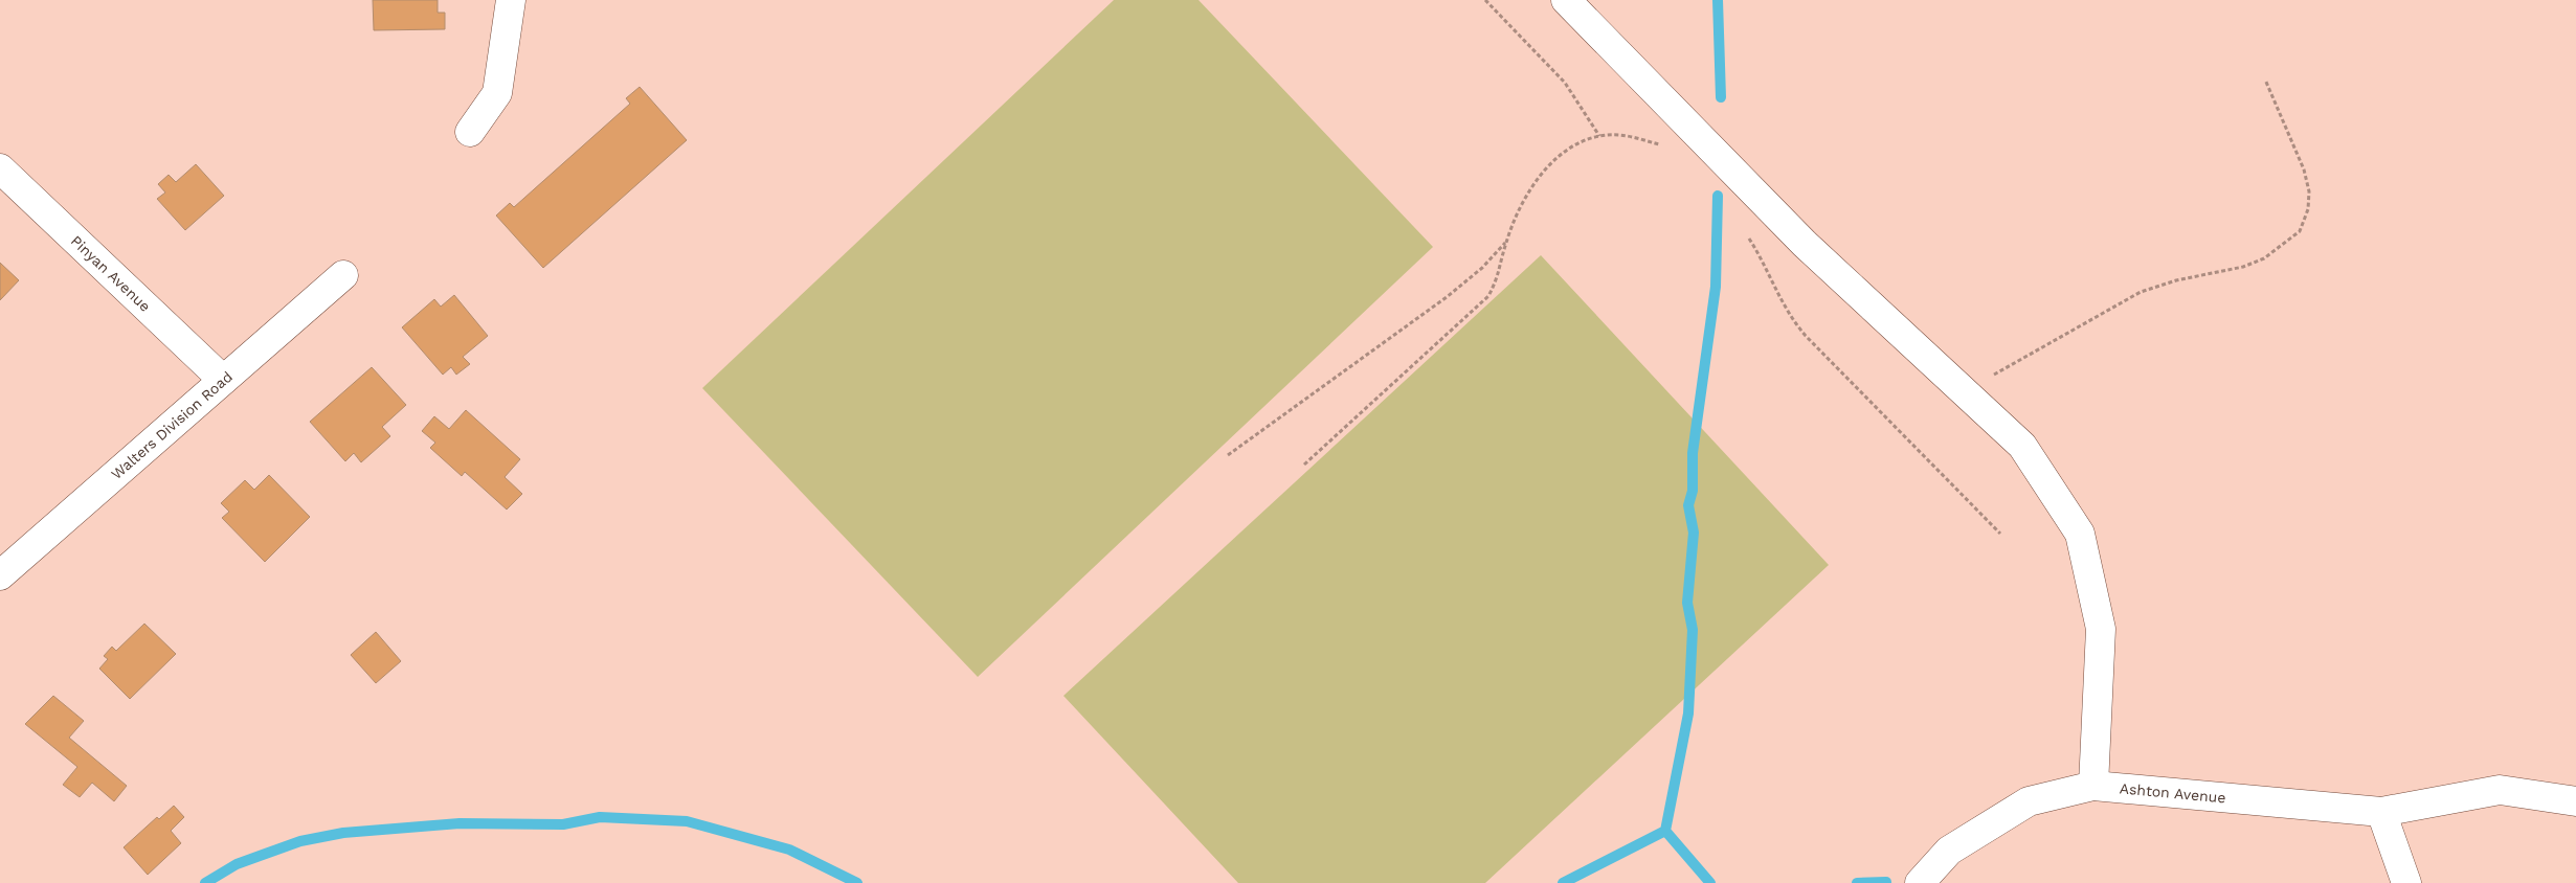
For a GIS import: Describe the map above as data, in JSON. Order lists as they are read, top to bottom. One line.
{"streets":{"street":["Pinyan Avenue","Walters Division Road","Ashton Avenue"]},"crossings":[["Pinyan Avenue","Walters Division Road"]]}
